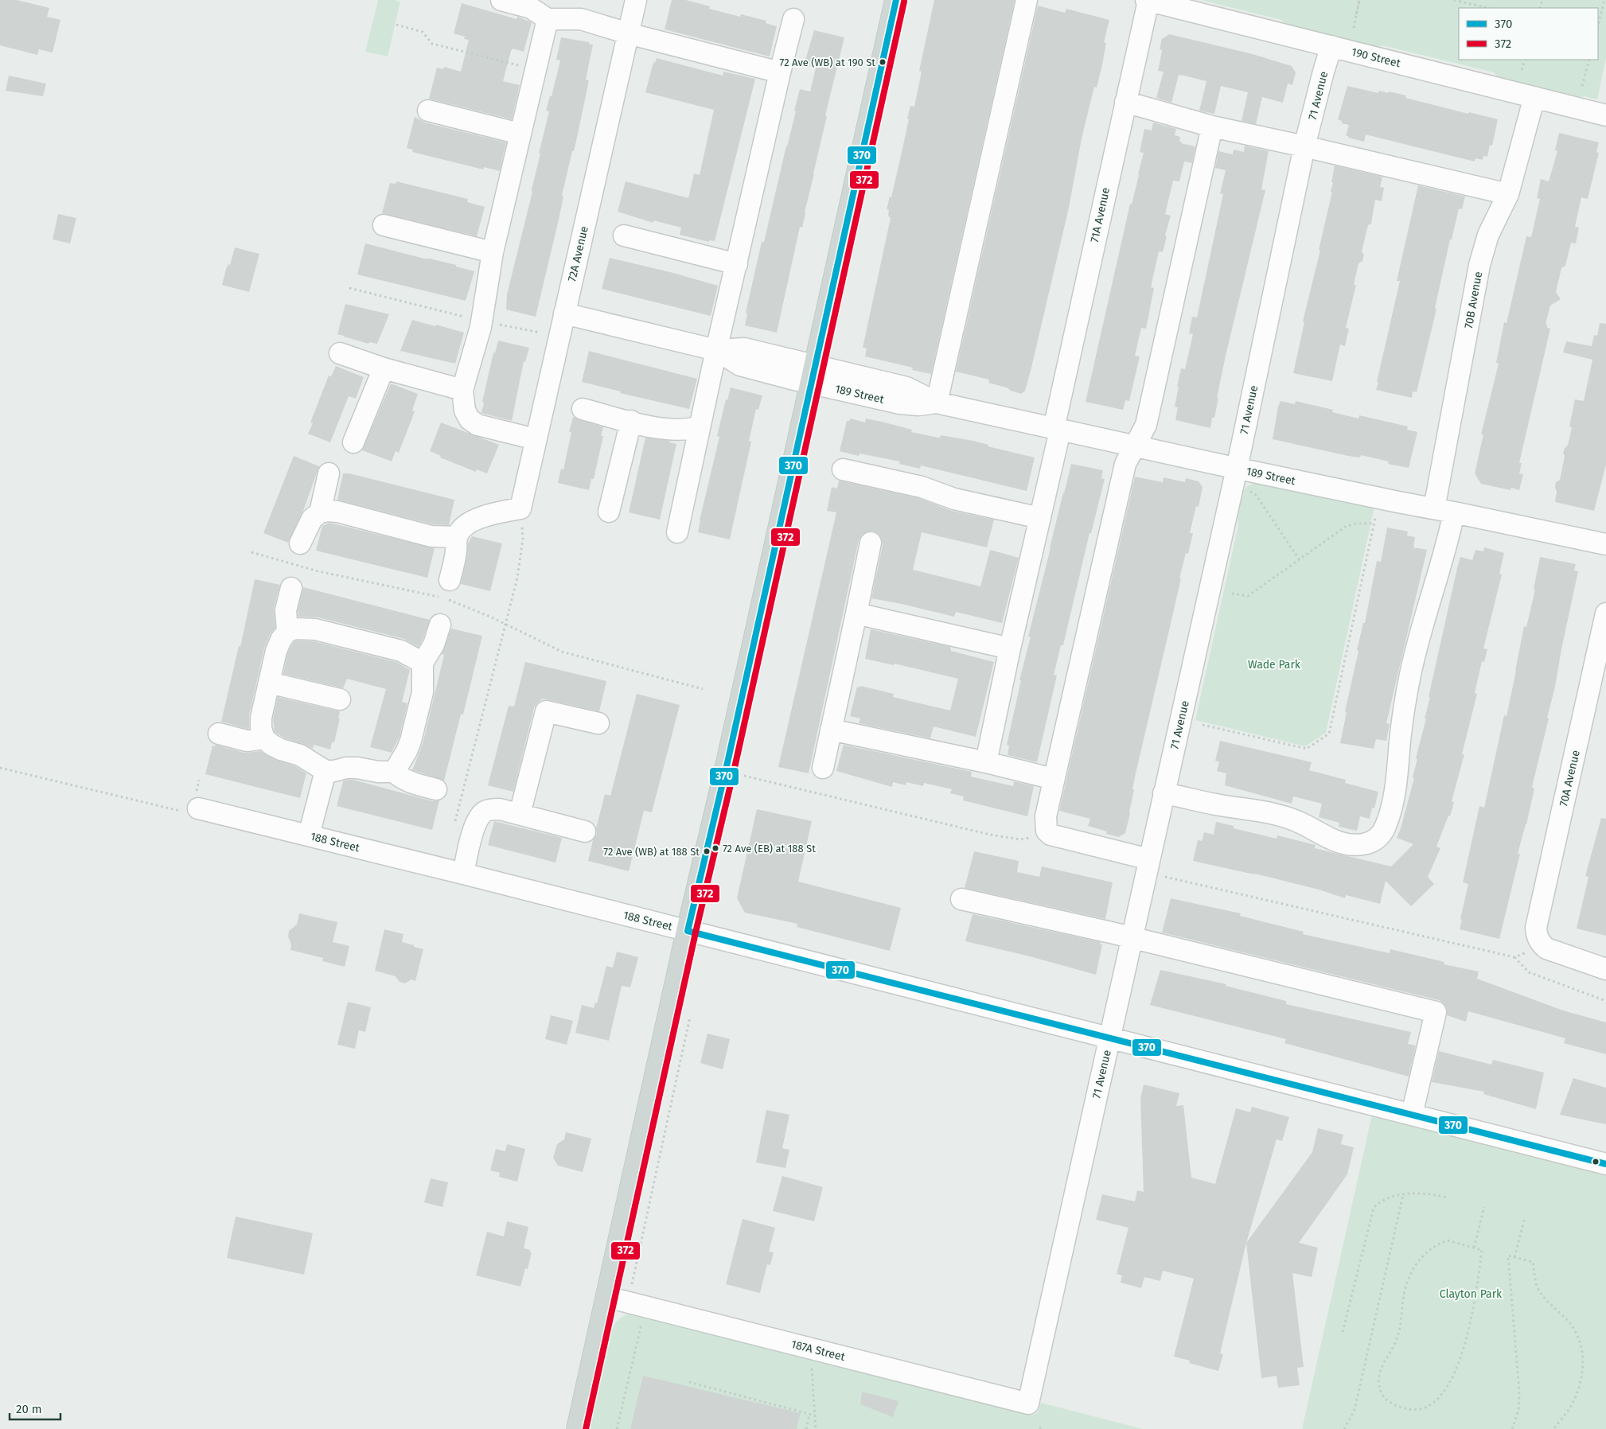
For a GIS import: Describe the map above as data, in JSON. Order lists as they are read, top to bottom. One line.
{"streets":{"street":["190 Street","71 Avenue","71A Avenue","72A Avenue","70B Avenue","189 Street","70A Avenue","188 Street","187A Street"]},"crossings":[["190 Street","71 Avenue"],["190 Street","71A Avenue"],["190 Street","70B Avenue"],["71 Avenue","70B Avenue"],["71 Avenue","189 Street"],["71 Avenue","188 Street"],["71 Avenue","187A Street"],["71A Avenue","189 Street"],["72A Avenue","189 Street"],["70B Avenue","189 Street"]],"parks":["Wade Park","Clayton Park"],"places":["72 Ave (WB) at 190 St","72 Ave (EB) at 188 St","72 Ave (WB) at 188 St"],"lines":["transit line 370","transit line 372"],"legend":["370","372"],"scale_bar":"20 m"}
